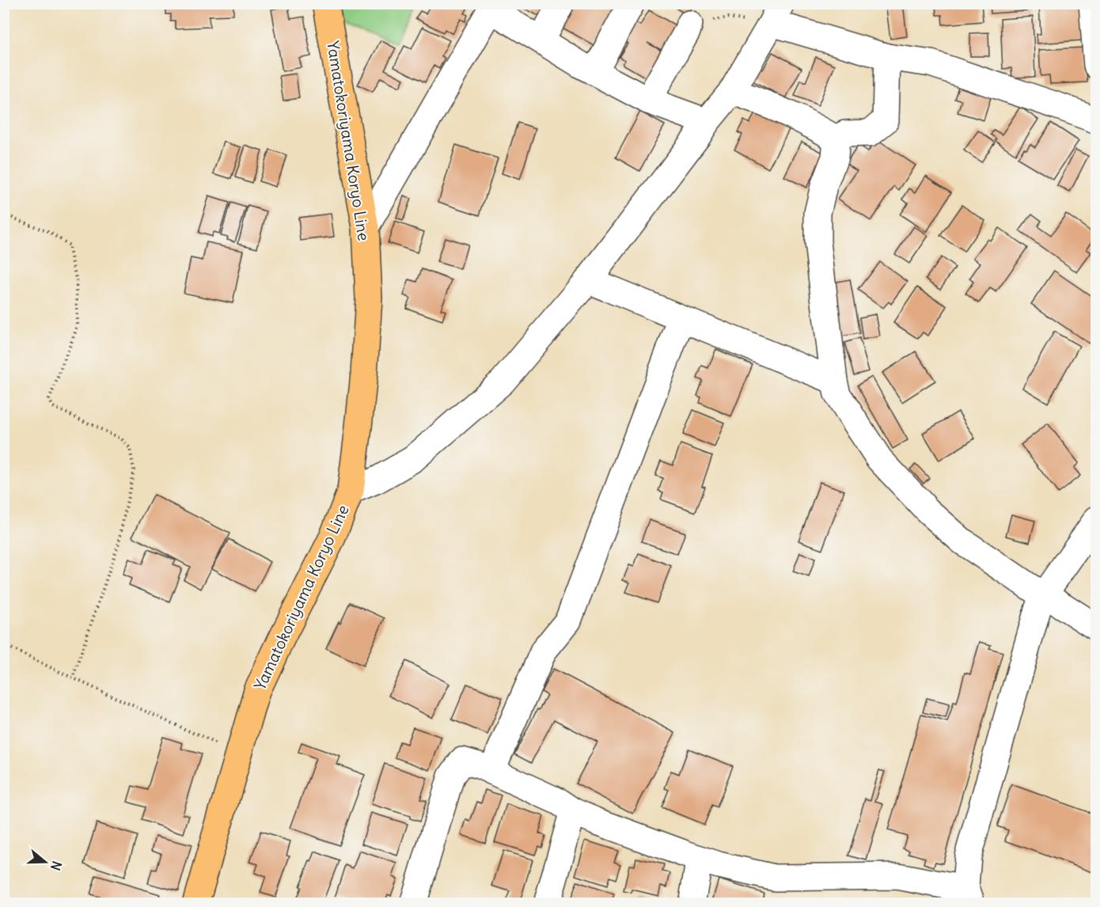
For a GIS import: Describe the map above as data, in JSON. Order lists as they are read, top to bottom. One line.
{"streets":{"main road":["Yamatokoriyama Koryo Line"]},"north":"right"}
